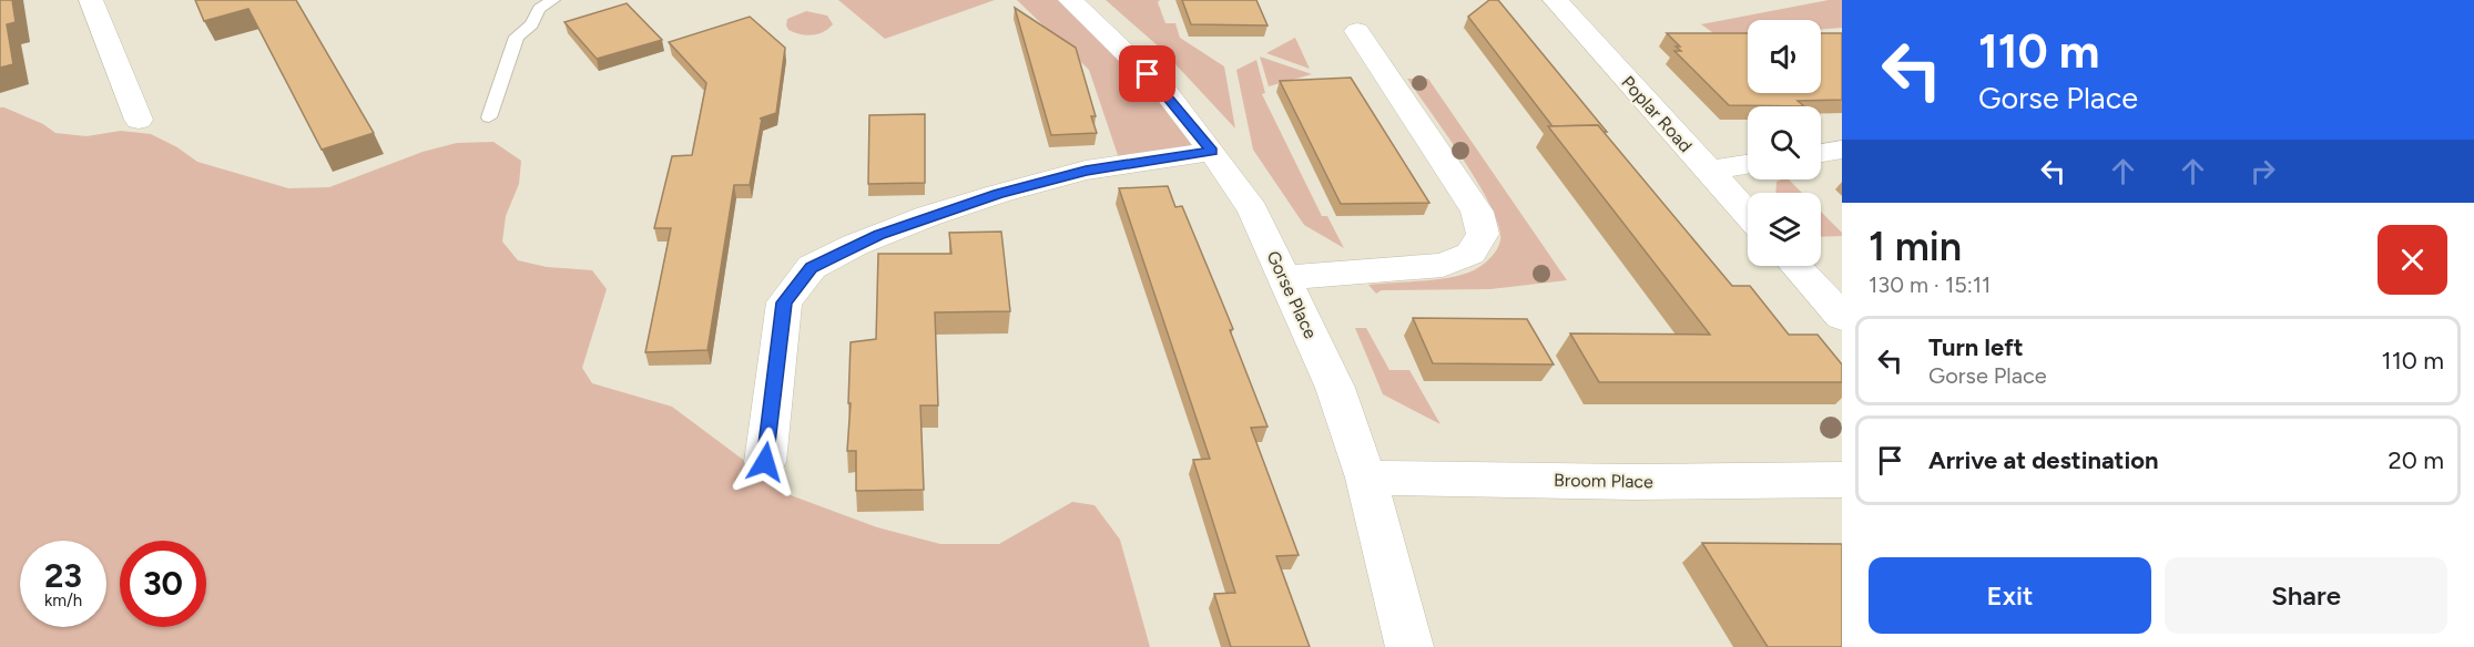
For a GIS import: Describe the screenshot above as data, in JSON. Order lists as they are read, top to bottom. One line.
{"streets":{"street":["Poplar Road","Gorse Place","Broom Place"]},"crossings":[["Gorse Place","Broom Place"]],"page":{"turn":["110 m","Gorse Place"],"heading":["1 min","130 m · 15:11"],"list":[{"name":"Turn left","note":"Gorse Place","value":"110 m"},{"name":"Arrive at destination","value":"20 m"}],"speed":"23 km/h","limit":"30","buttons":["Exit","Share"]}}
